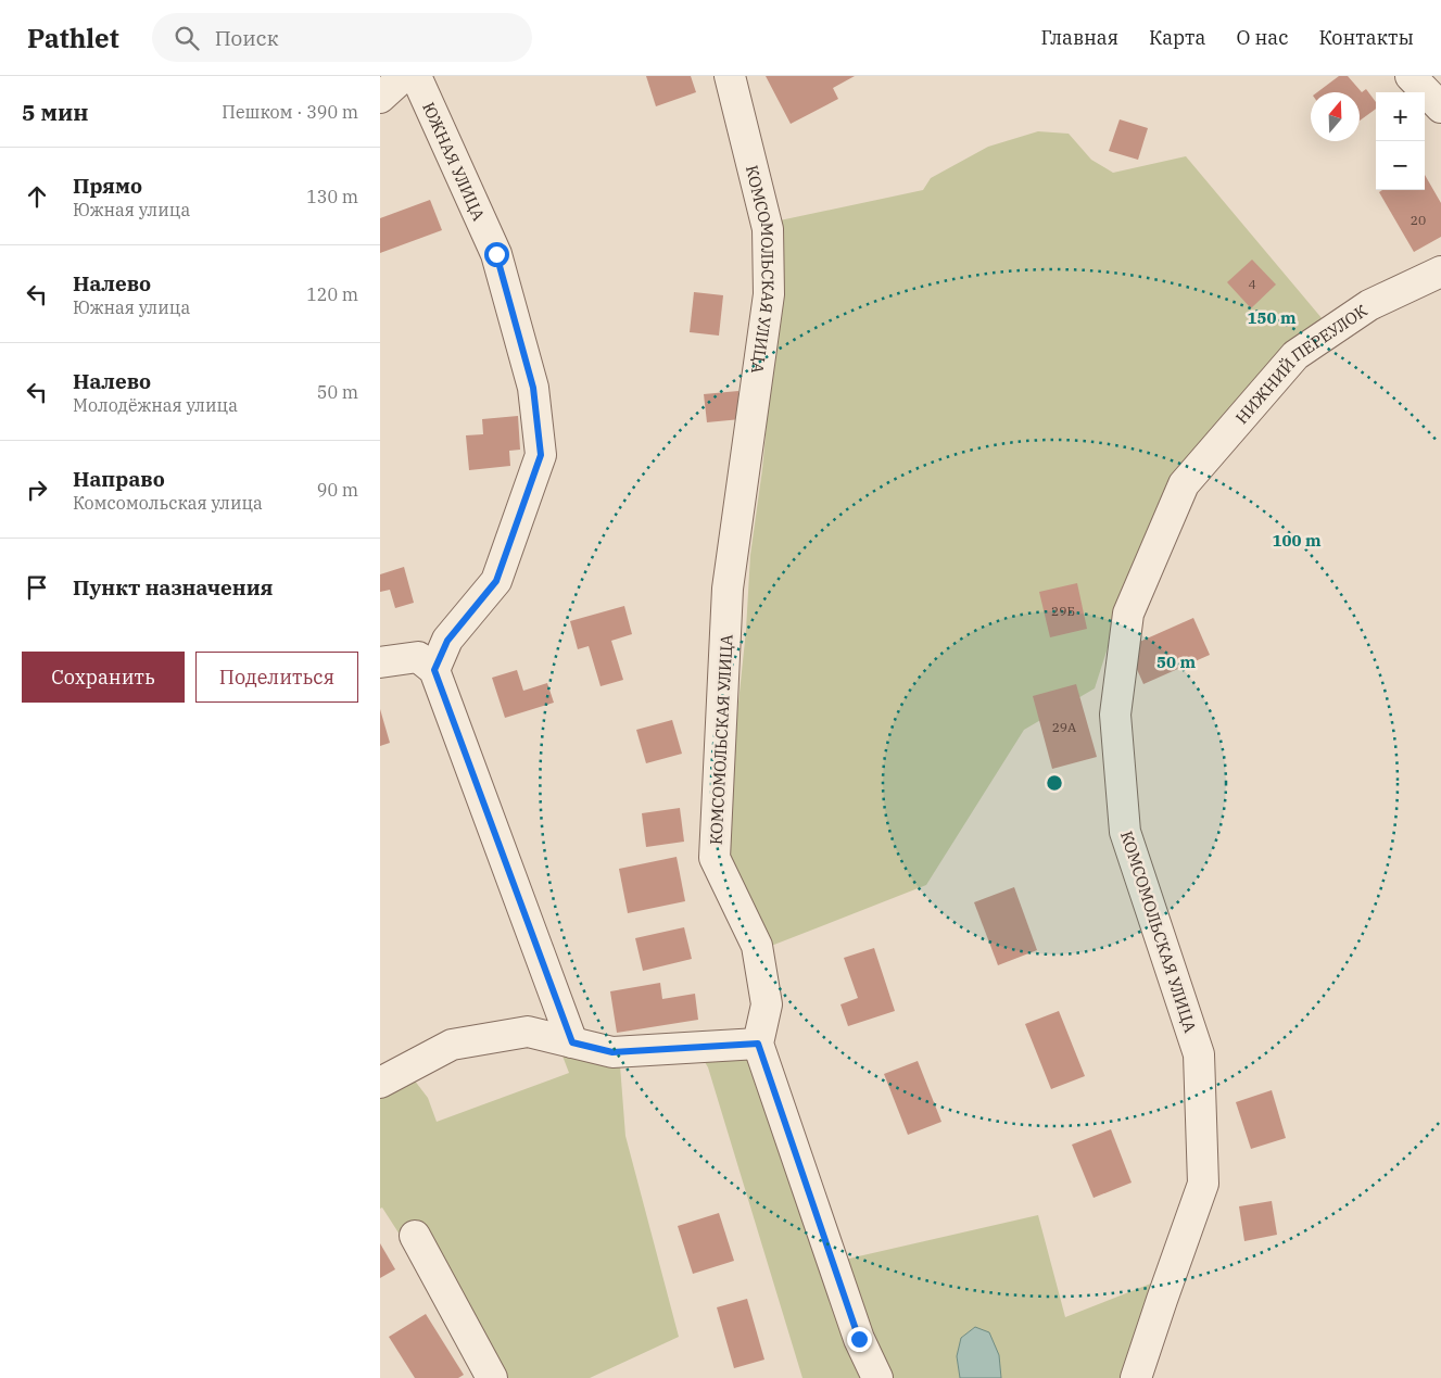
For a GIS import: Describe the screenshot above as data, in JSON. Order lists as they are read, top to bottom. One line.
{"streets":{"street":["ЮЖНАЯ УЛИЦА","КОМСОМОЛЬСКАЯ УЛИЦА","НИЖНИЙ ПЕРЕУЛОК"]},"crossings":[["КОМСОМОЛЬСКАЯ УЛИЦА","НИЖНИЙ ПЕРЕУЛОК"]],"house_numbers":["20","4","29Б","29А"],"north":"top","page":{"header":"Pathlet","search":"Поиск","nav":["Главная","Карта","О нас","Контакты"],"heading":["5 мин","Пешком · 390 m"],"map_buttons":["+","−"],"list":[["Прямо","Южная улица","130 m"],["Налево","Южная улица","120 m"],["Налево","Молодёжная улица","50 m"],["Направо","Комсомольская улица","90 m"],"Пункт назначения"],"buttons":["Сохранить","Поделиться"]},"rings":["150 m","100 m","50 m"]}
